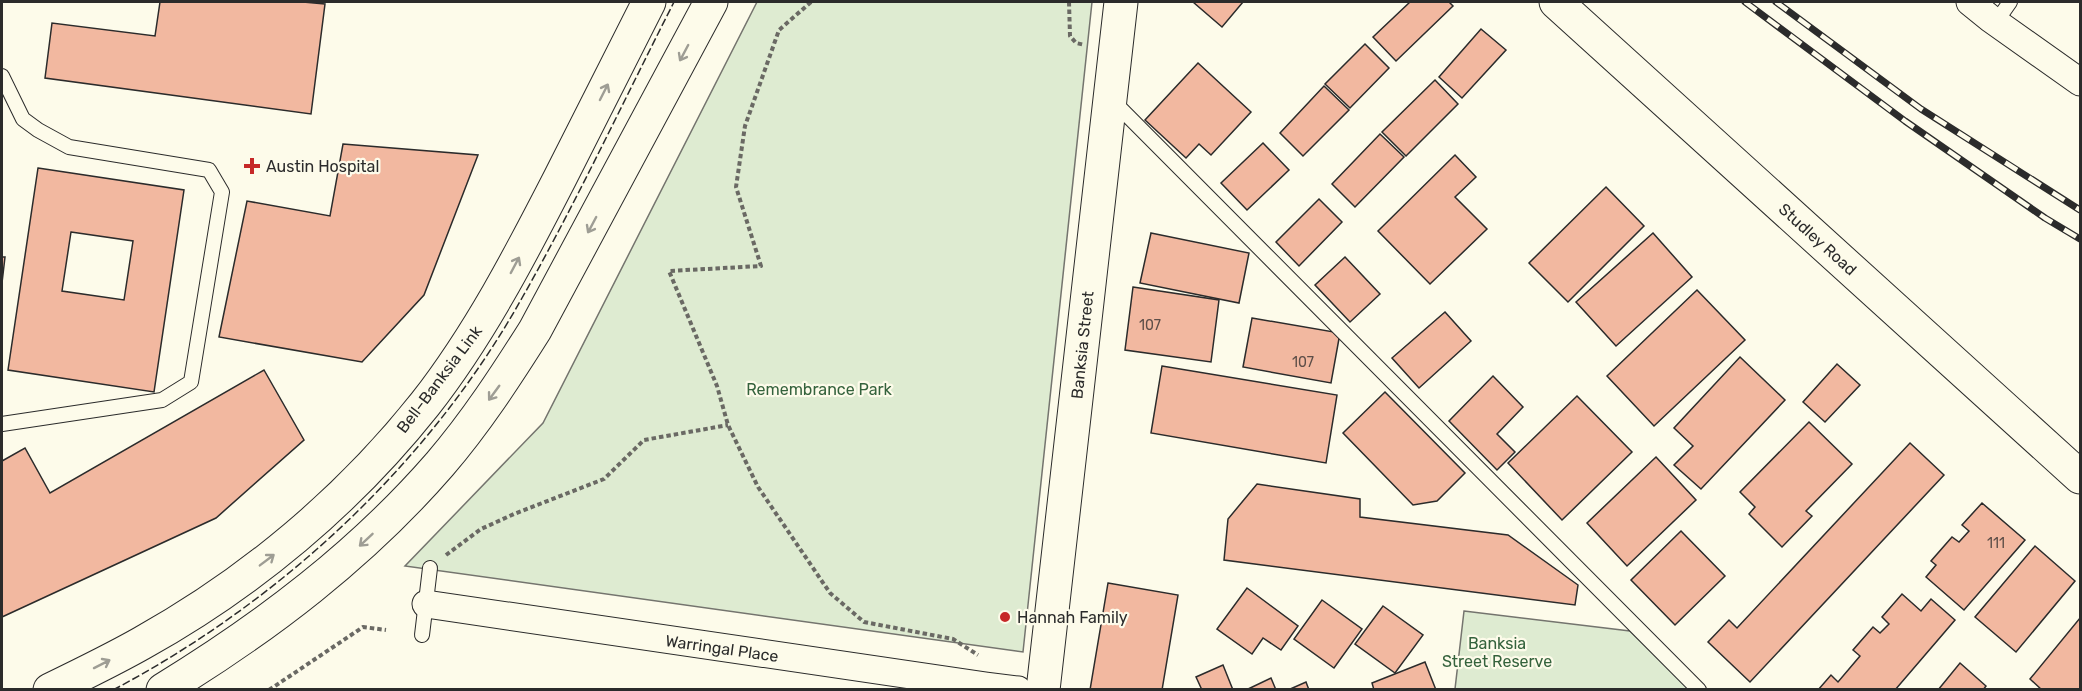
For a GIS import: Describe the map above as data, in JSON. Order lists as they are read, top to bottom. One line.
{"streets":{"main road":["Studley Road","Banksia Street","Bell–Banksia Link"],"street":["Warringal Place"]},"parks":["Remembrance Park","Banksia Street Reserve"],"places":{"health":["Austin Hospital"],"other":["Hannah Family"]},"house_numbers":["107","107","111"]}
